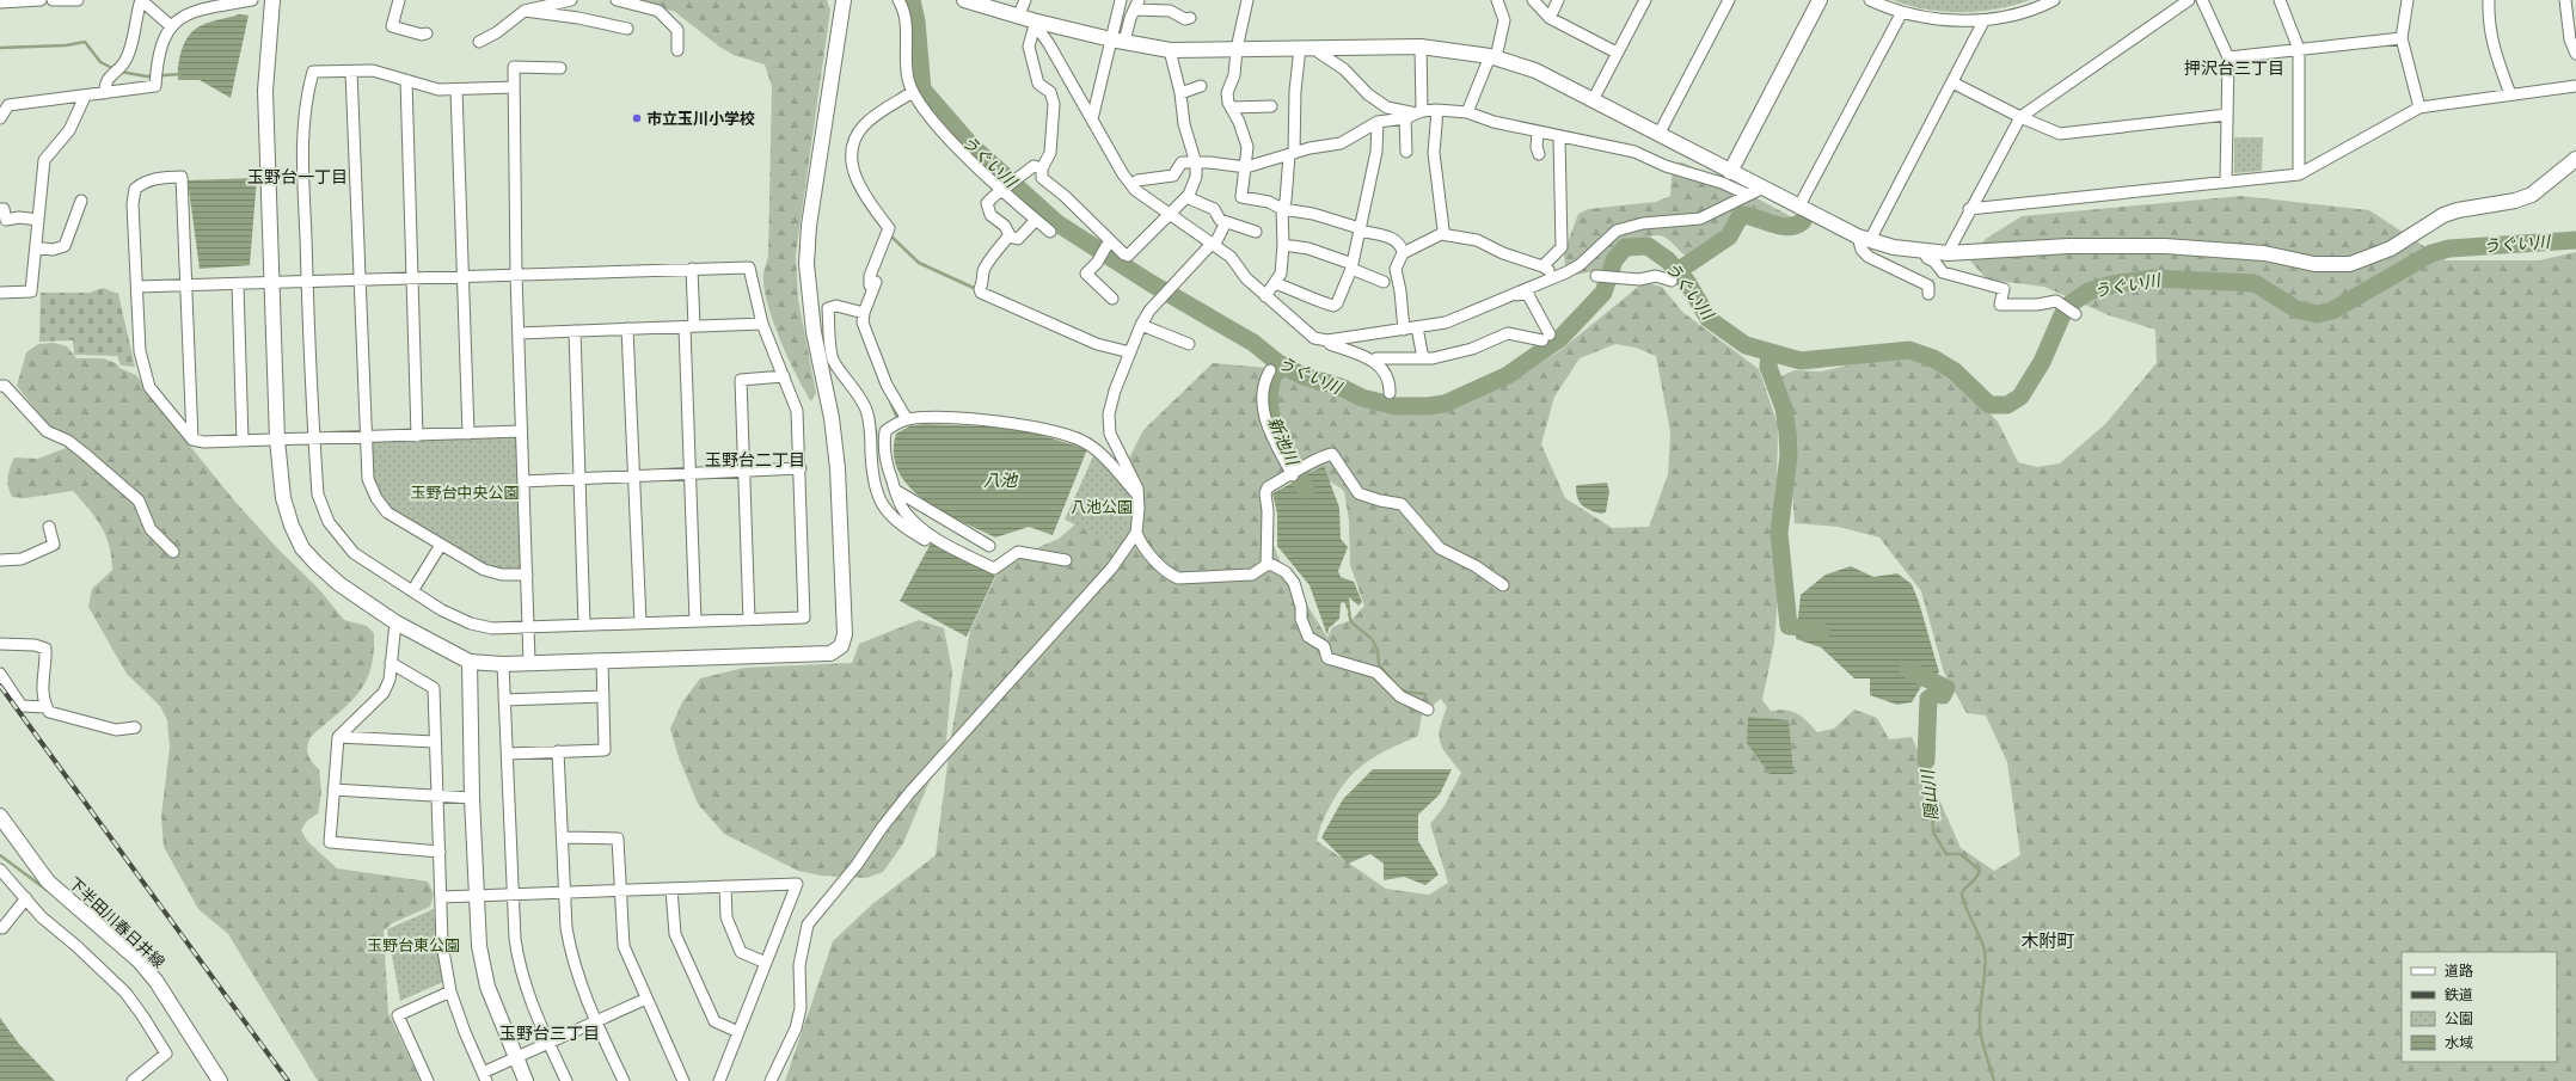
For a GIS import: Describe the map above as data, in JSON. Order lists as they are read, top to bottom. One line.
{"streets":{"street":["下半田川春日井線"]},"districts":["押沢台三丁目","玉野台一丁目","玉野台二丁目","木附町","玉野台三丁目"],"water":["うぐい川","新池川","八池","隠山川"],"parks":["玉野台中央公園","八池公園","玉野台東公園"],"places":["市立玉川小学校"],"legend":["道路","鉄道","公園","水域"]}
